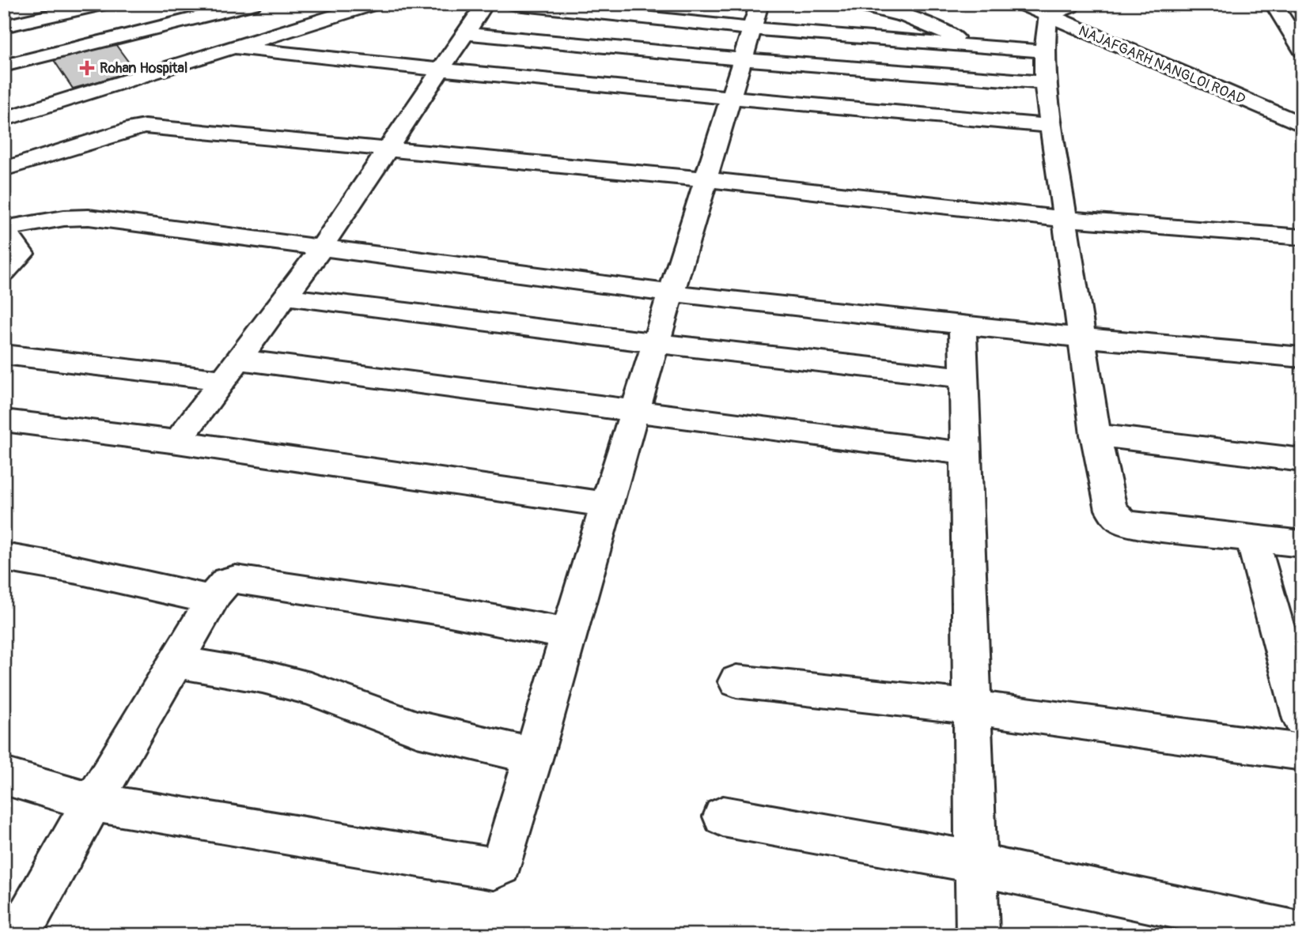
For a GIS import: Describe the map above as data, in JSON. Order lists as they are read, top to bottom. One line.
{"streets":{"street":["NAJAFGARH NANGLOI ROAD"]},"places":{"health":["Rohan Hospital"]}}
